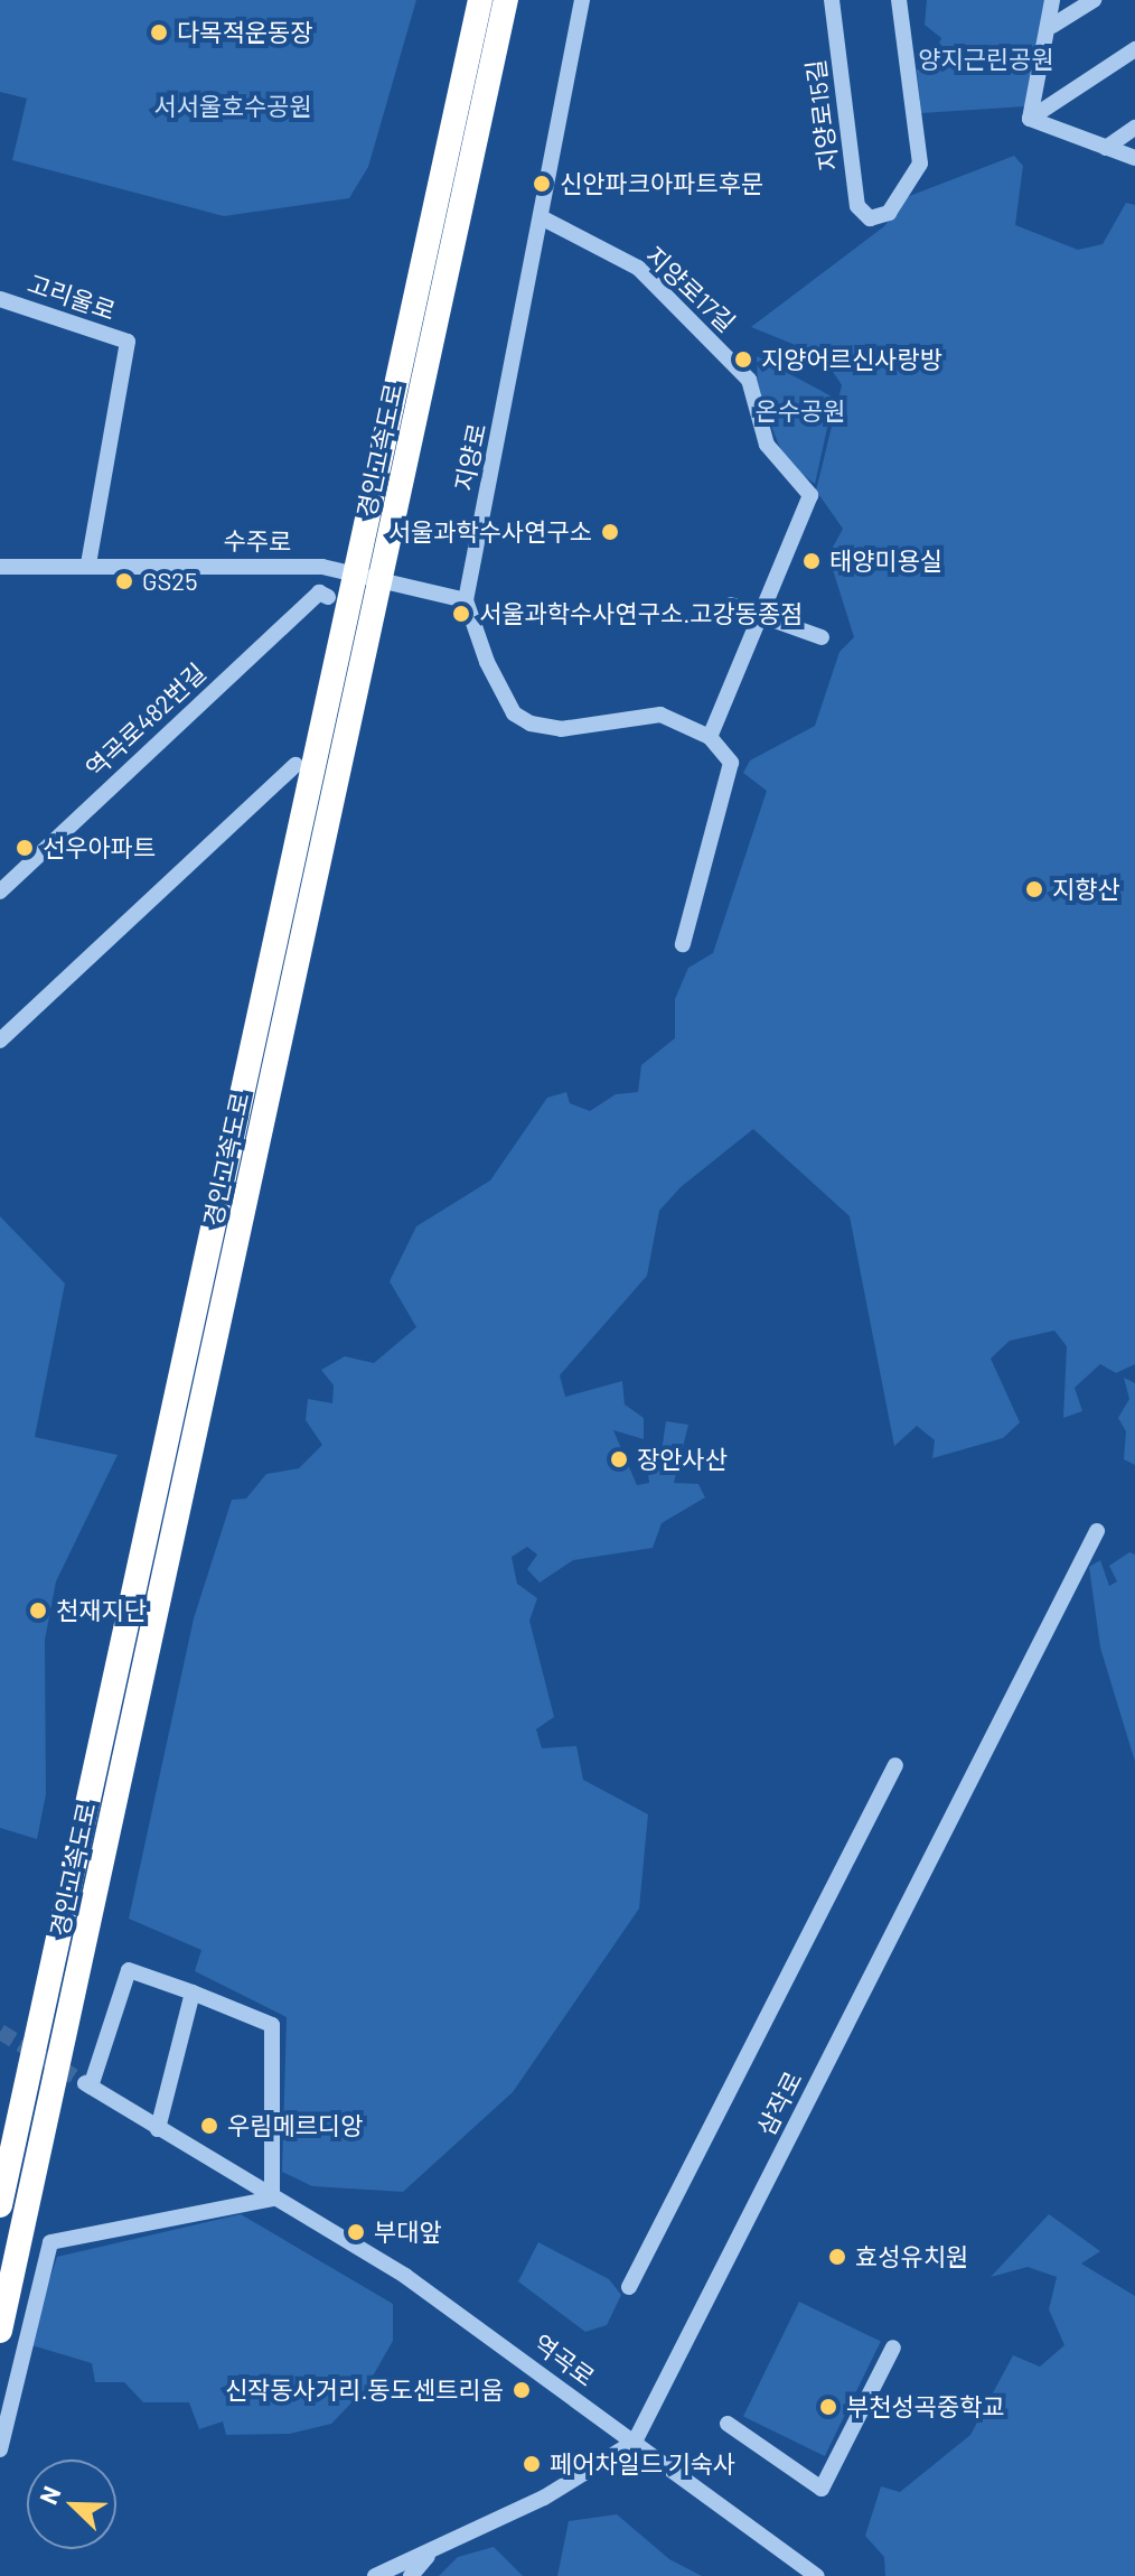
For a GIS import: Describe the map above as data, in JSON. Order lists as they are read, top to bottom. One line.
{"streets":{"highway":["경인고속도로"],"street":["지양로15길","지양로17길","고리울로","지양로","수주로","역곡로482번길","삼작로","역곡로"]},"crossings":[["지양로17길","지양로"],["고리울로","수주로"],["지양로","수주로"],["삼작로","역곡로"]],"parks":["양지근린공원","서서울호수공원","온수공원"],"places":["다목적운동장","신안파크아파트후문","지양어르신사랑방","서울과학수사연구소","태양미용실","GS25","서울과학수사연구소.고강동종점","선우아파트","지향산","장안사산","천재지단","우림메르디앙","부대앞","효성유치원","신작동사거리.동도센트리움","부천성곡중학교","페어차일드 기숙사"],"north":"top left"}
